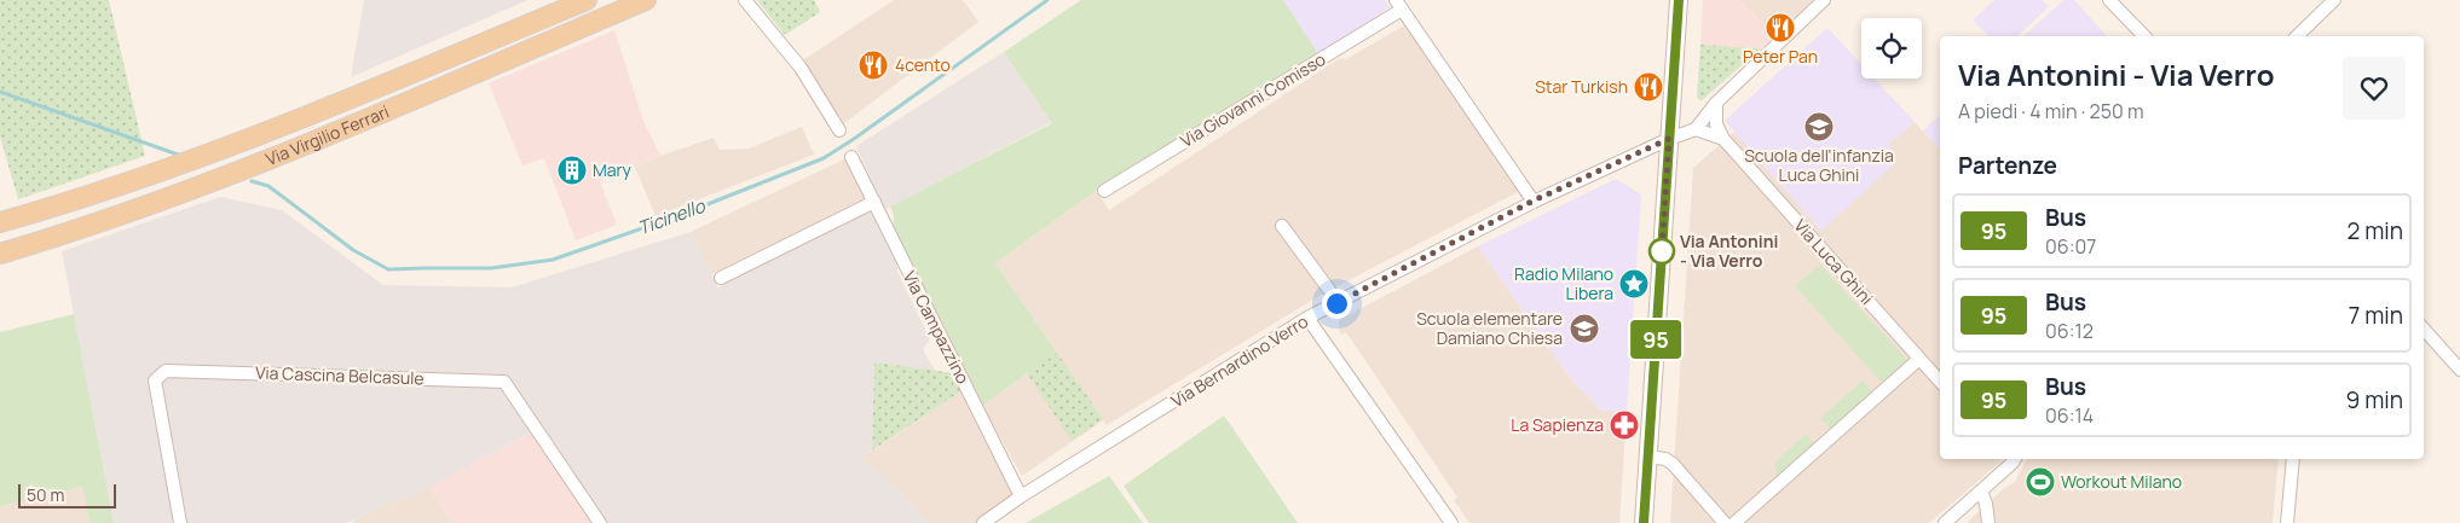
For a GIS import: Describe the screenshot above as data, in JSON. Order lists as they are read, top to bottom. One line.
{"streets":{"main road":["Via Virgilio Ferrari"],"street":["Via Giovanni Comisso","Via Luca Ghini","Via Campazzino","Via Bernardino Verro","Via Cascina Belcasule"]},"crossings":[["Via Giovanni Comisso","Via Bernardino Verro"],["Via Campazzino","Via Bernardino Verro"]],"water":["Ticinello"],"places":{"restaurant":["Peter Pan","4cento","Star Turkish"],"school or university":["Scuola dell'infanzia Luca Ghini","Scuola elementare Damiano Chiesa"],"building":["Mary"],"other":["Via Antonini - Via Verro"],"place":["Radio Milano Libera"],"pharmacy":["La Sapienza"],"sports":["Workout Milano"]},"lines":["bus line 95"],"scale_bar":"50 m","page":{"on_map":"95","heading":[["Via Antonini - Via Verro","A piedi · 4 min · 250 m"],"Partenze"],"list":[{"mark":"95","name":"Bus","note":"06:07","value":"2 min"},{"mark":"95","name":"Bus","note":"06:12","value":"7 min"},{"mark":"95","name":"Bus","note":"06:14","value":"9 min"}],"scale":"50 m"}}
